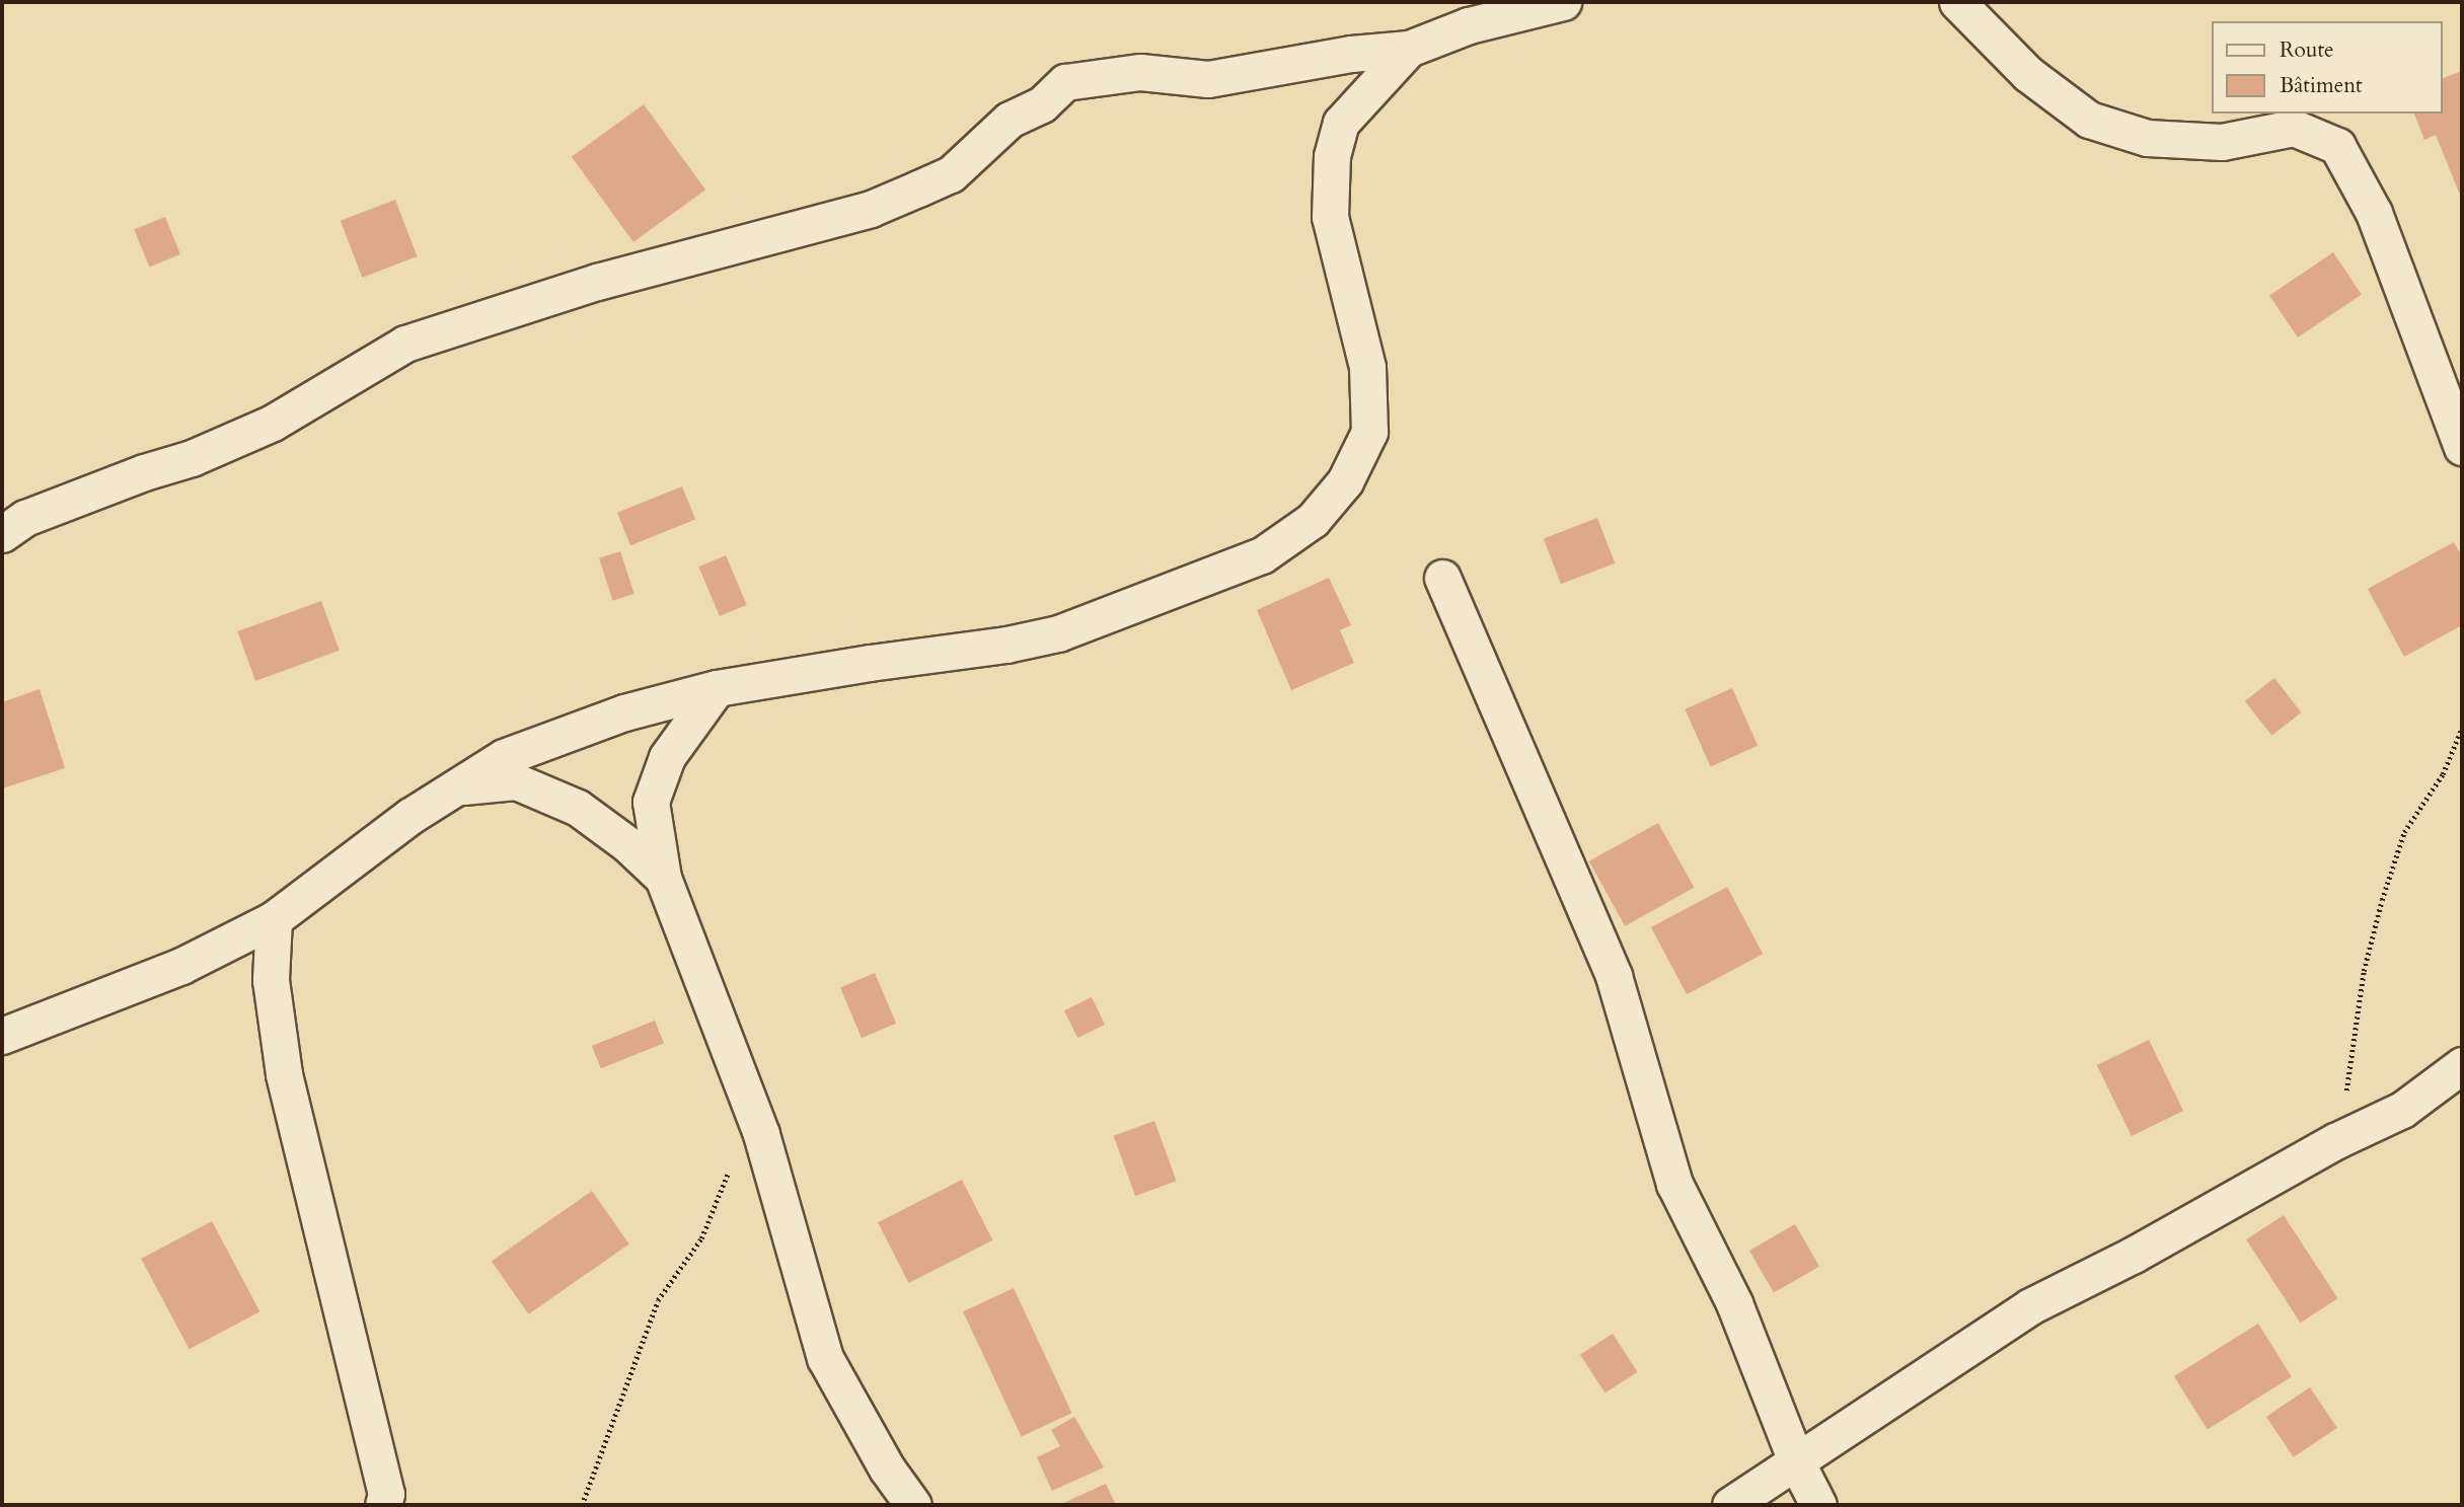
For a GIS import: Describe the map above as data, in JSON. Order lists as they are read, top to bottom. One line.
{"legend":["Route","Bâtiment"]}
